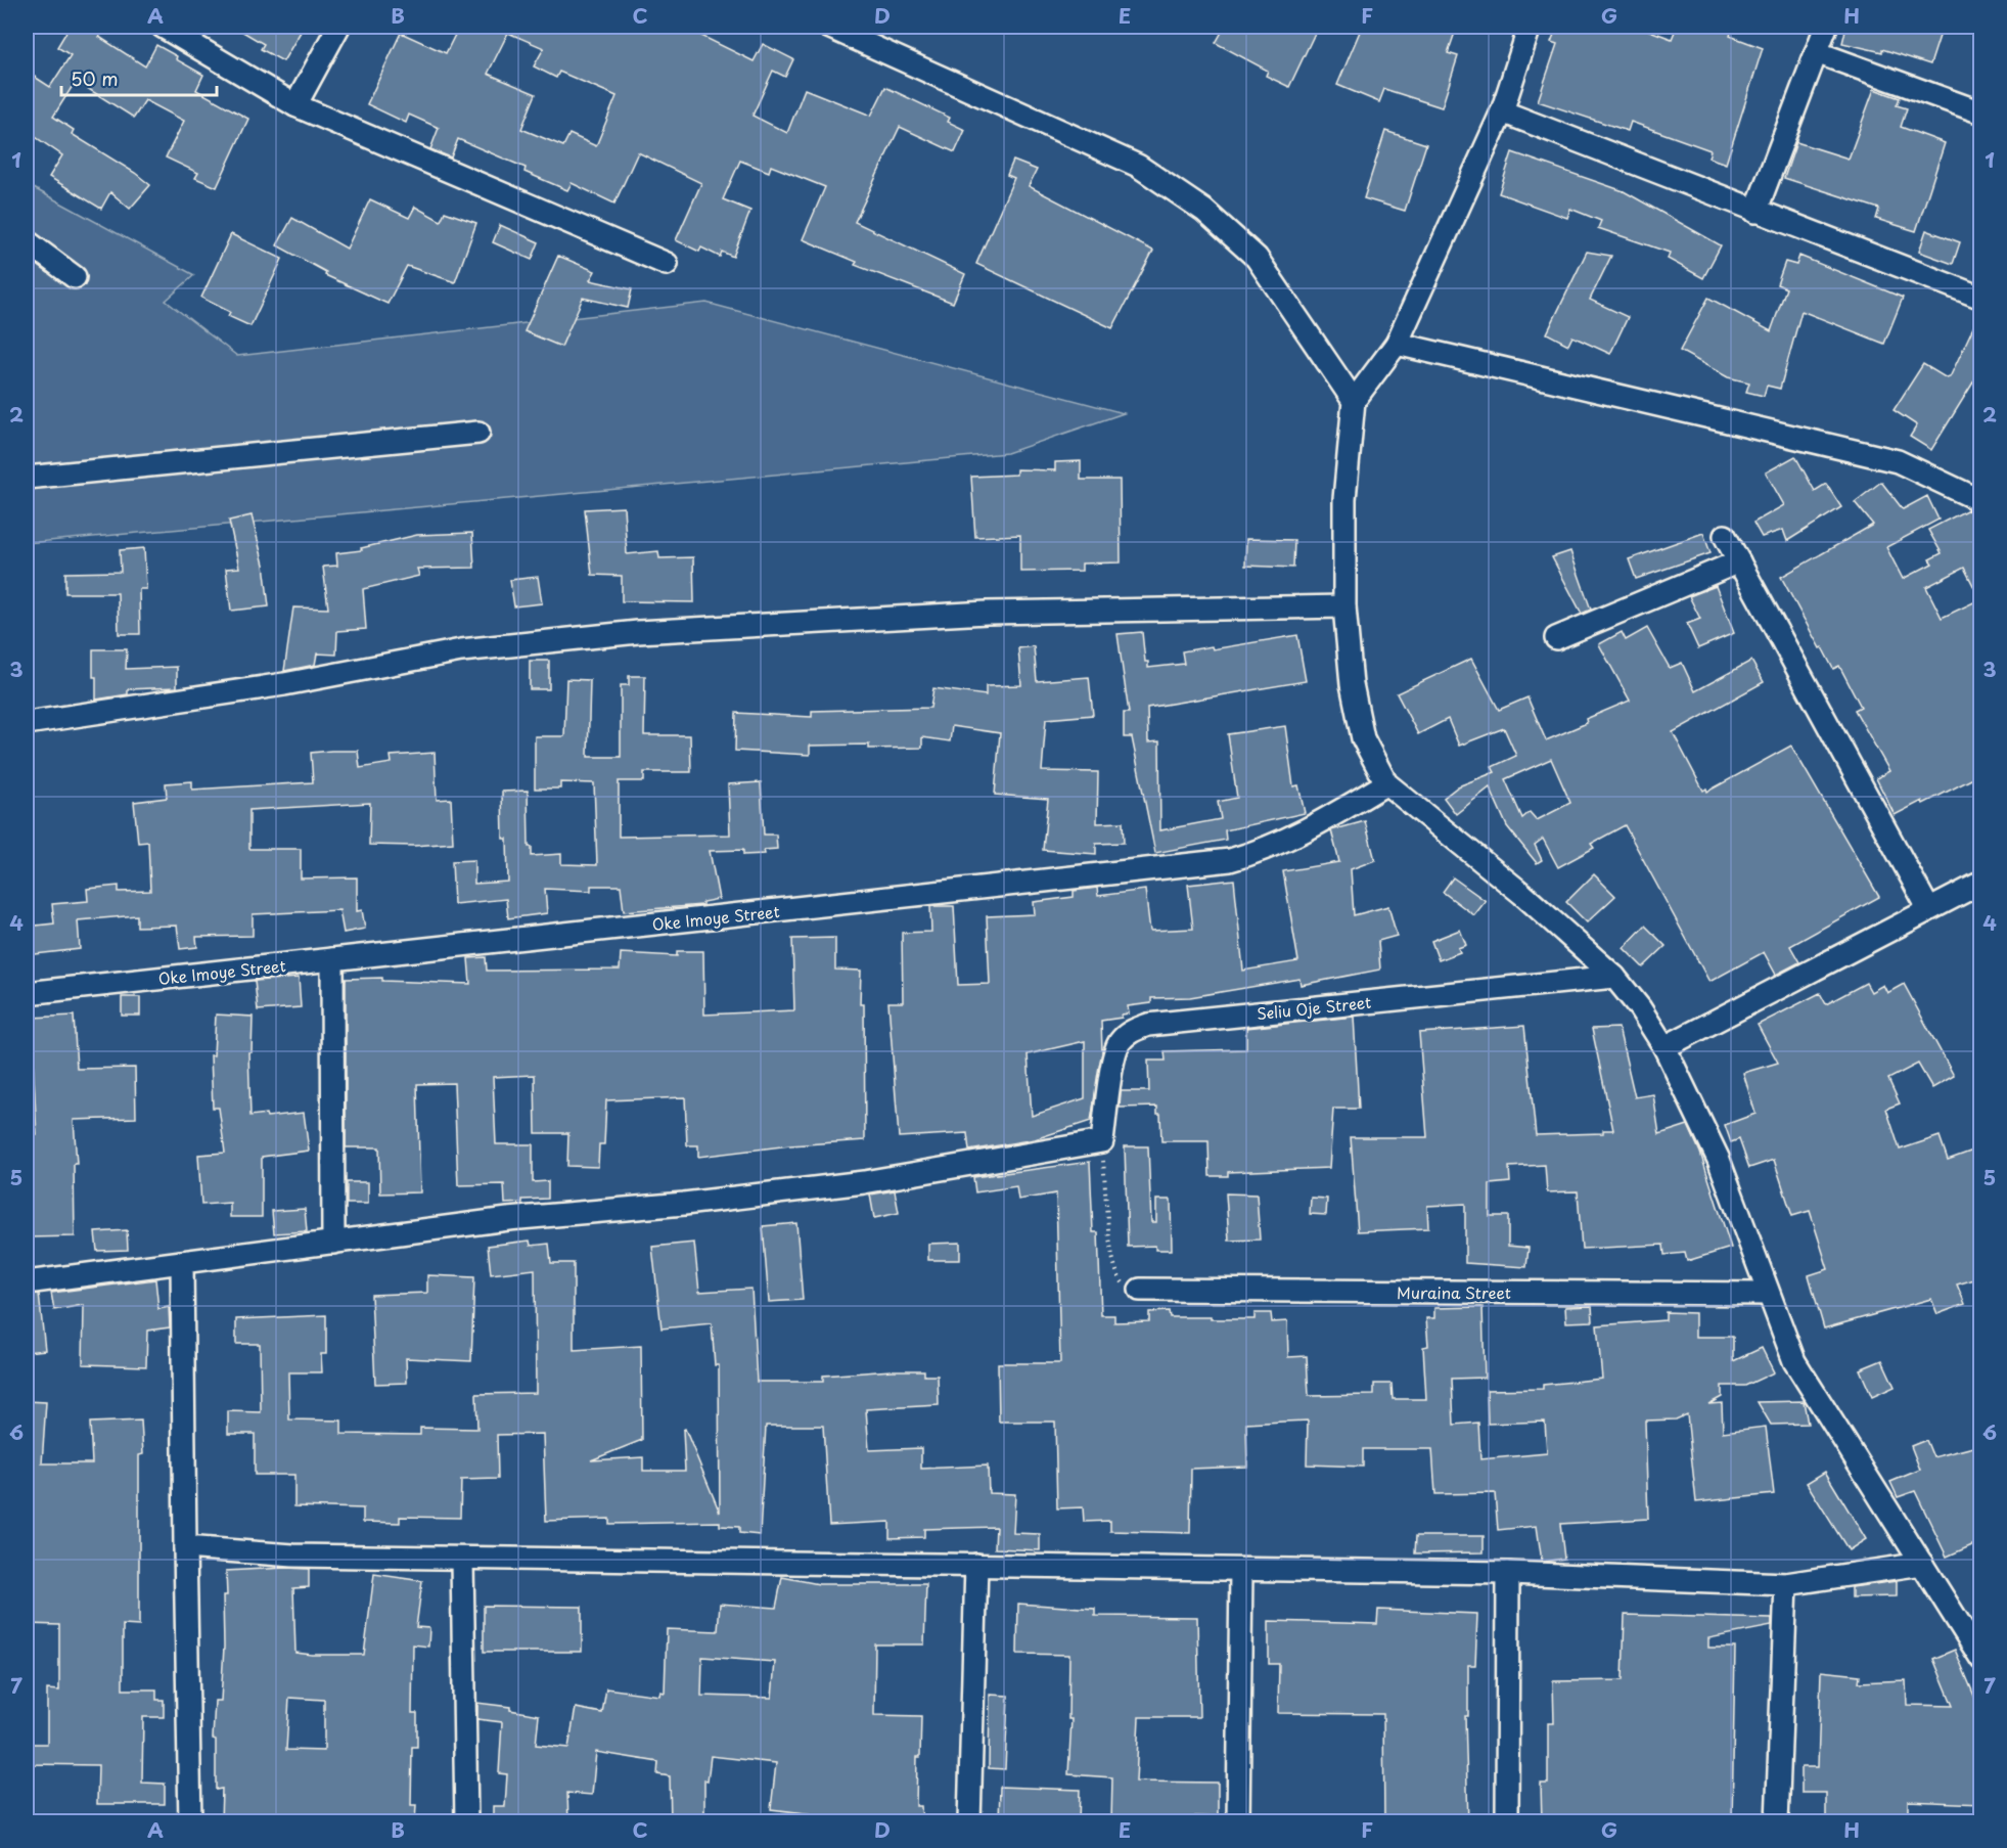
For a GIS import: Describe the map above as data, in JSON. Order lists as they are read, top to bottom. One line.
{"streets":{"street":["Oke Imoye Street","Seliu Oje Street","Muraina Street"]},"scale_bar":"50 m","grid":{"columns":["A","B","C","D","E","F","G","H"],"rows":["1","2","3","4","5","6","7"]}}
